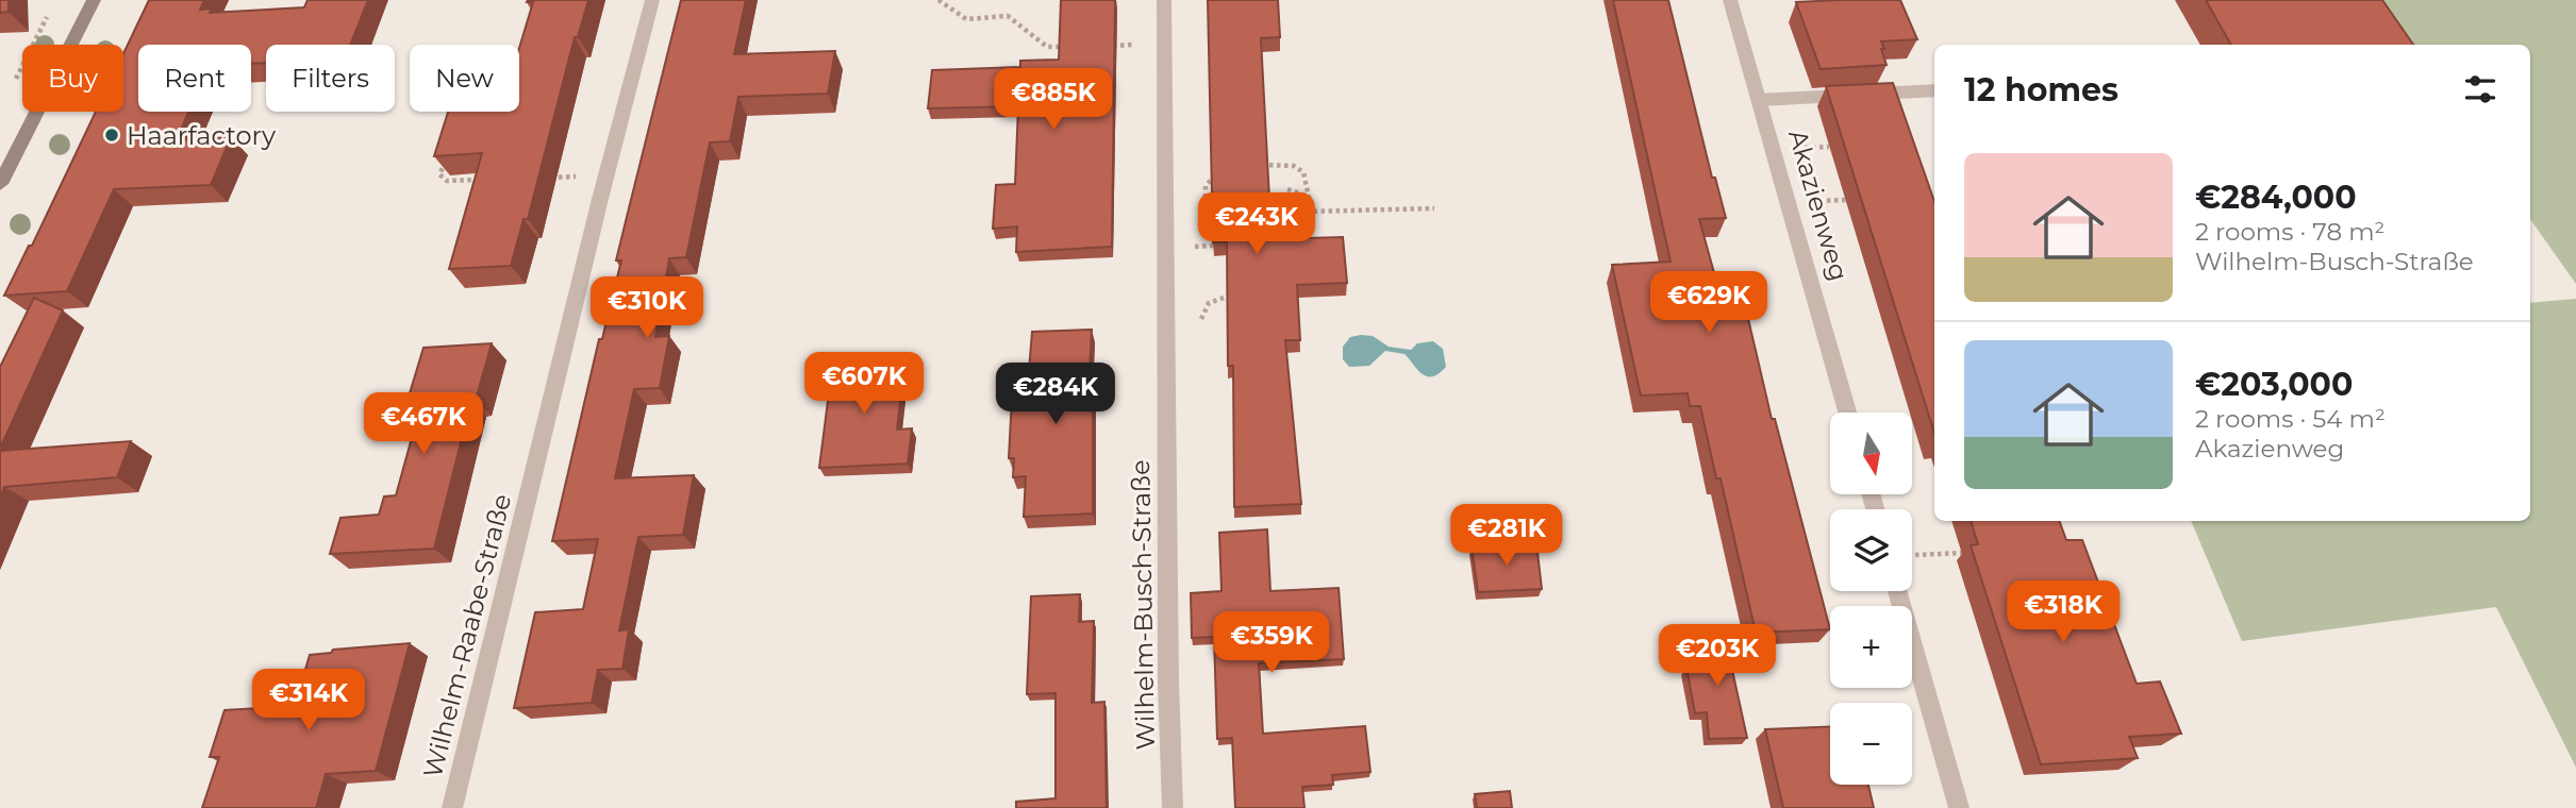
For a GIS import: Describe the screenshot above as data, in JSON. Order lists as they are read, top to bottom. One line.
{"streets":{"street":["Akazienweg","Wilhelm-Busch-Straße","Wilhelm-Raabe-Straße"]},"places":["Haarfactory"],"north":"bottom","page":{"chip":["Buy","Rent","Filters","New"],"heading":"12 homes","price":["€885K","€243K","€629K","€310K","€607K","€284K","€467K","€281K","€318K","€359K","€203K","€314K"],"list":[{"name":"€284,000","note":"2 rooms · 78 m² · Wilhelm-Busch-Straße"},{"name":"€203,000","note":"2 rooms · 54 m² · Akazienweg"}],"map_buttons":["+","−"]}}
